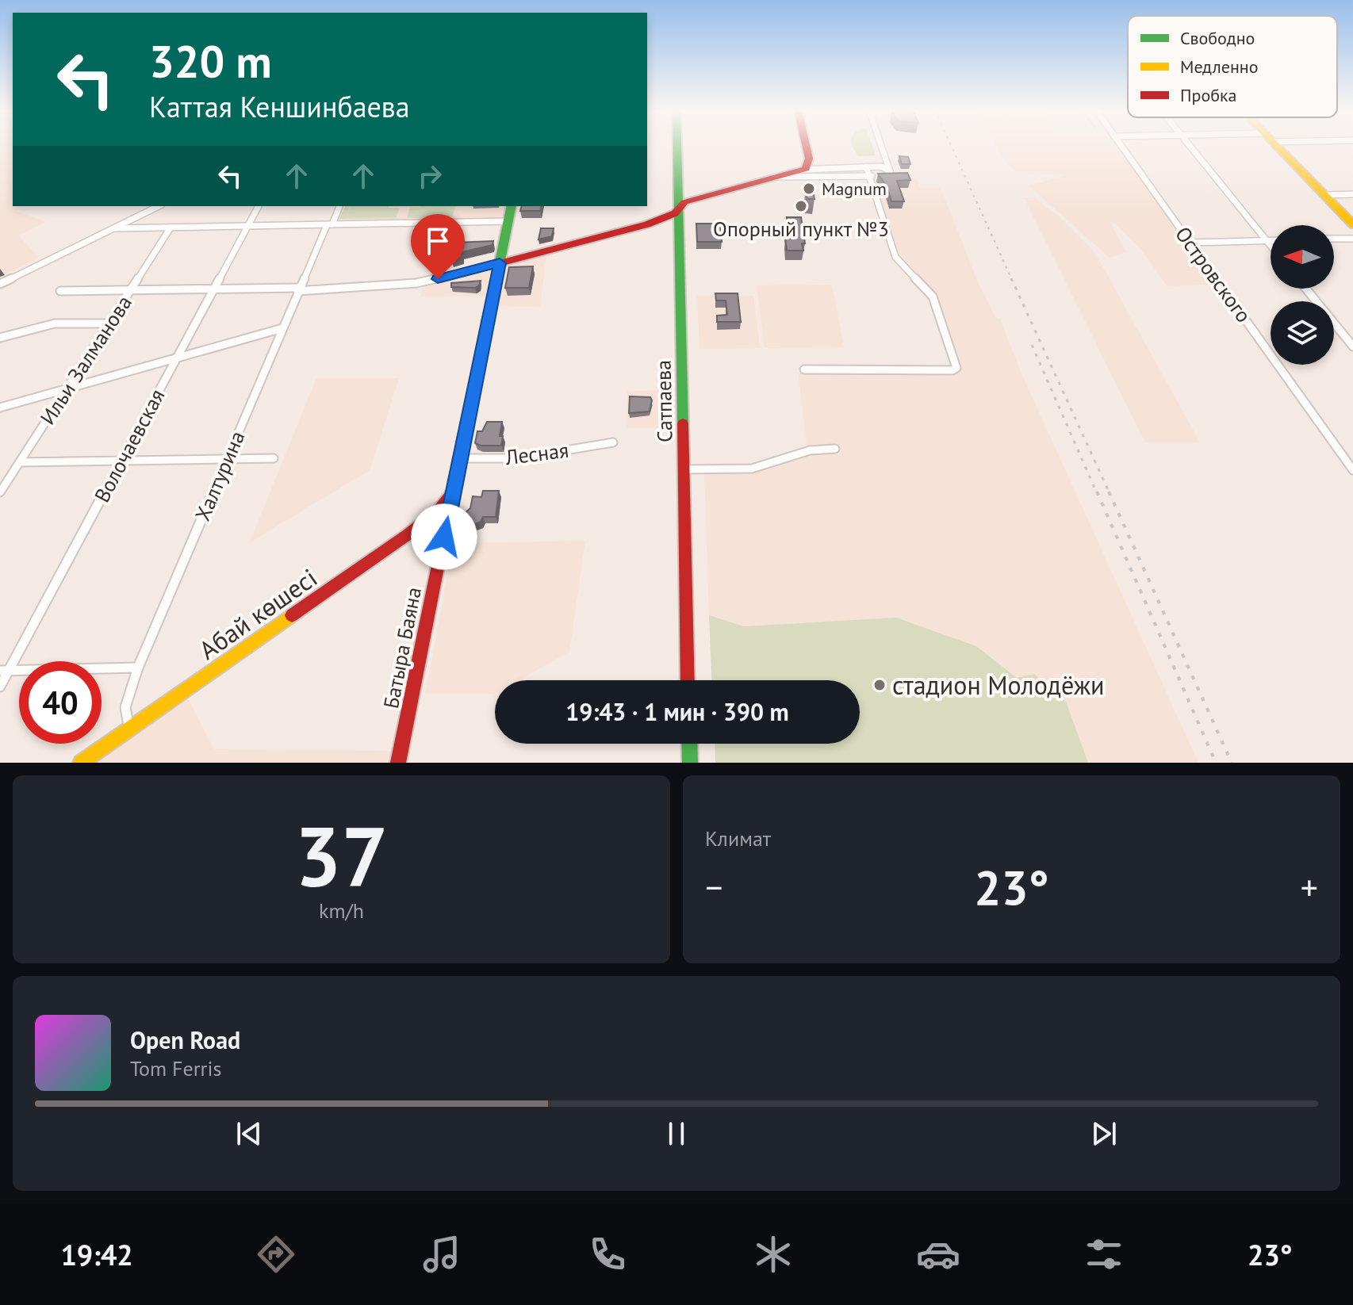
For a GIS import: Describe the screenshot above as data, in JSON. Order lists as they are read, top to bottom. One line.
{"streets":{"street":["Островского","Ильи Залманова","Сатпаева","Волочаевская","Лесная","Халтурина","Абай көшесі","Батыра Баяна"]},"crossings":[["Лесная","Батыра Баяна"],["Халтурина","Абай көшесі"],["Абай көшесі","Батыра Баяна"]],"places":["Magnum","Опорный пункт №3","стадион Молодёжи"],"legend":["Свободно","Медленно","Пробка"],"north":"left","page":{"turn":["320 m","Каттая Кеншинбаева"],"limit":"40","trip":"19:43 · 1 мин · 390 m","tile":[["37","km/h"],"Климат"],"heat":["−","23°","+"],"song":["Open Road","Tom Ferris"],"tabs":["19:42","23°"]}}
